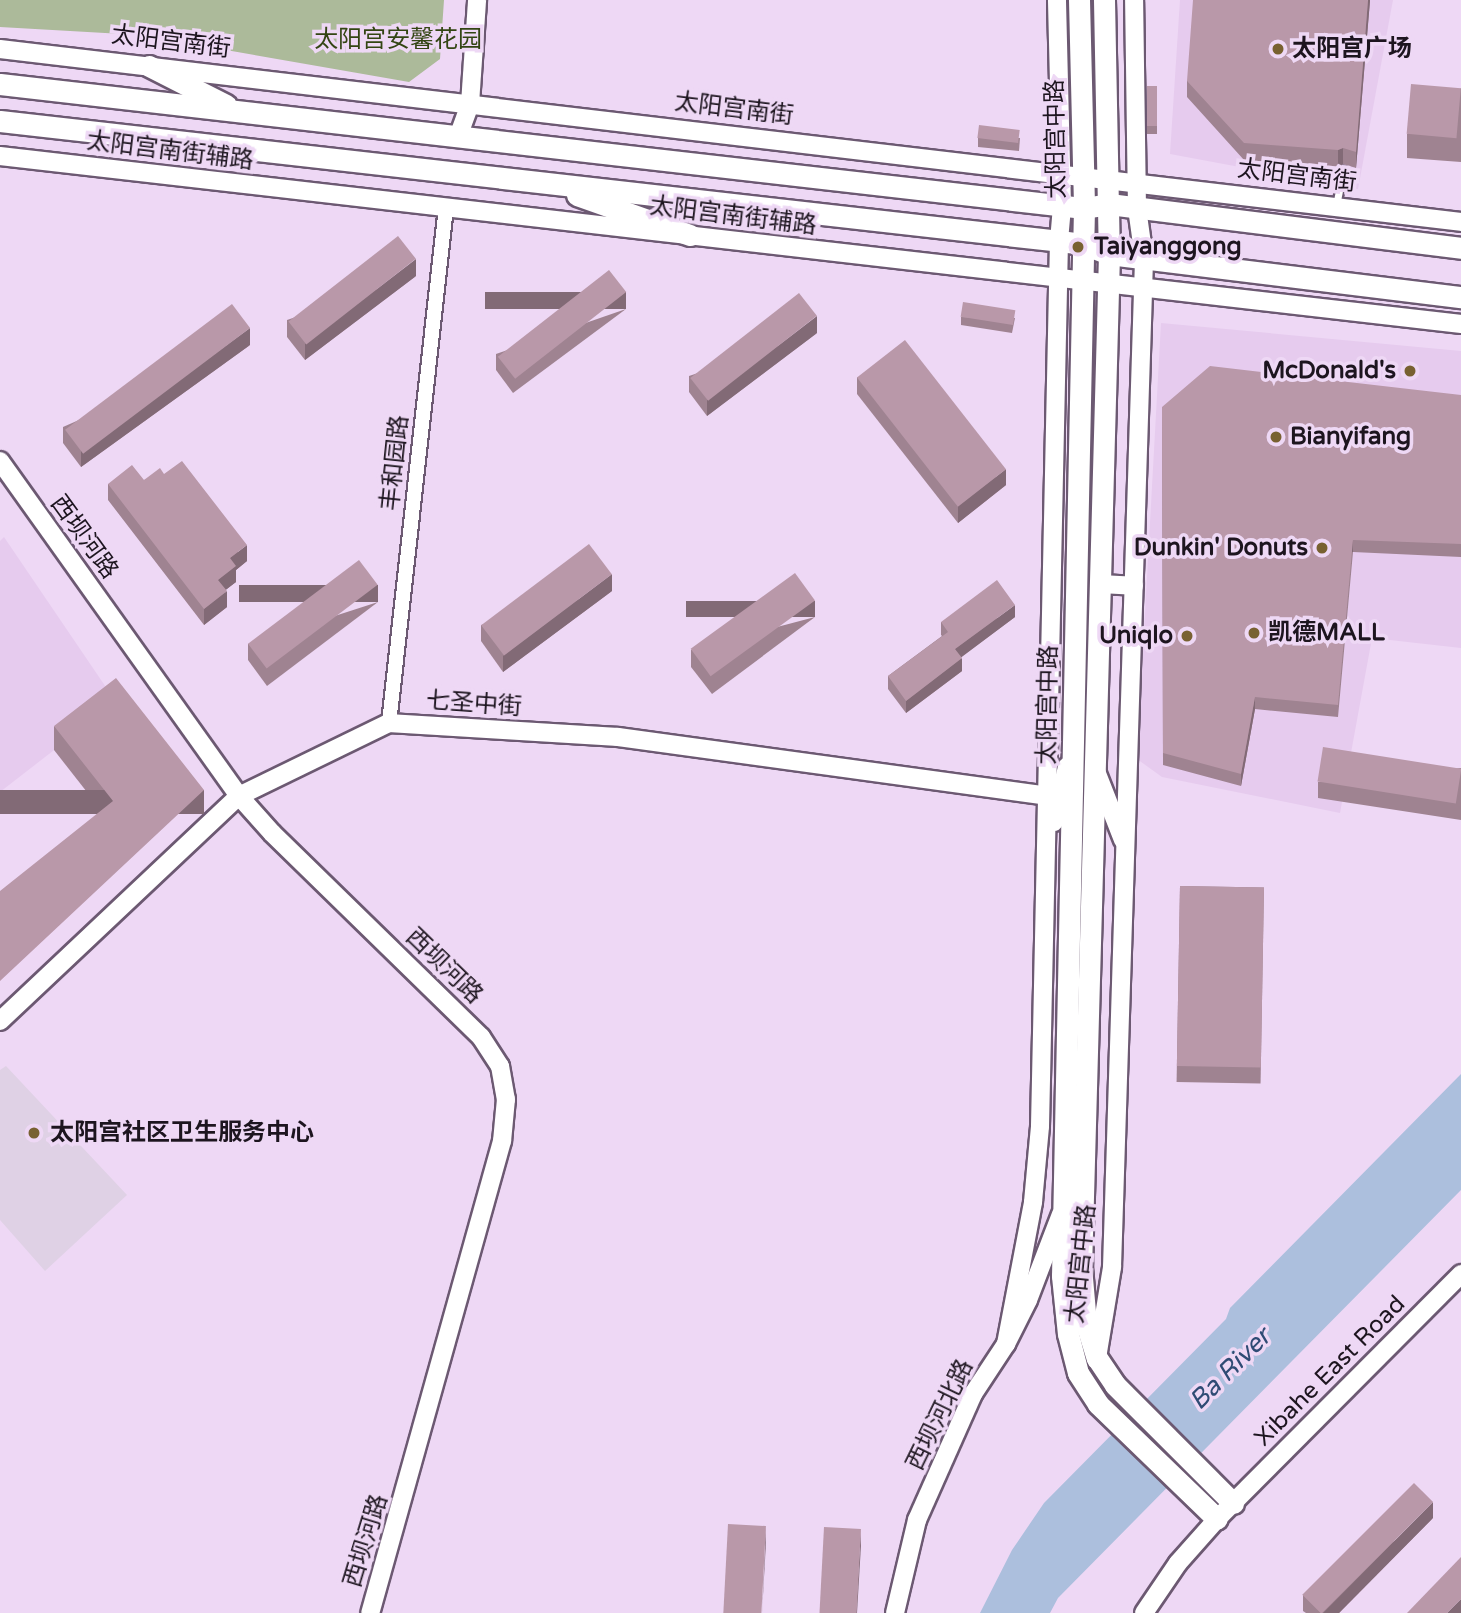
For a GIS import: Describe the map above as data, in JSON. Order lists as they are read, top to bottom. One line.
{"streets":{"main road":["太阳宫中路"],"street":["太阳宫南街","太阳宫南街辅路","丰和园路","西坝河路","七圣中街","Xibahe East Road","西坝河北路"]},"crossings":[["太阳宫南街","太阳宫中路"],["太阳宫中路","太阳宫南街辅路"],["太阳宫中路","七圣中街"],["太阳宫中路","Xibahe East Road"],["太阳宫中路","西坝河北路"],["太阳宫南街辅路","丰和园路"],["丰和园路","七圣中街"],["西坝河路","七圣中街"]],"water":["Ba River"],"parks":["太阳宫安馨花园"],"places":["太阳宫广场","Taiyanggong","McDonald's","Bianyifang","Dunkin' Donuts","凯德MALL","Uniqlo","太阳宫社区卫生服务中心"]}
